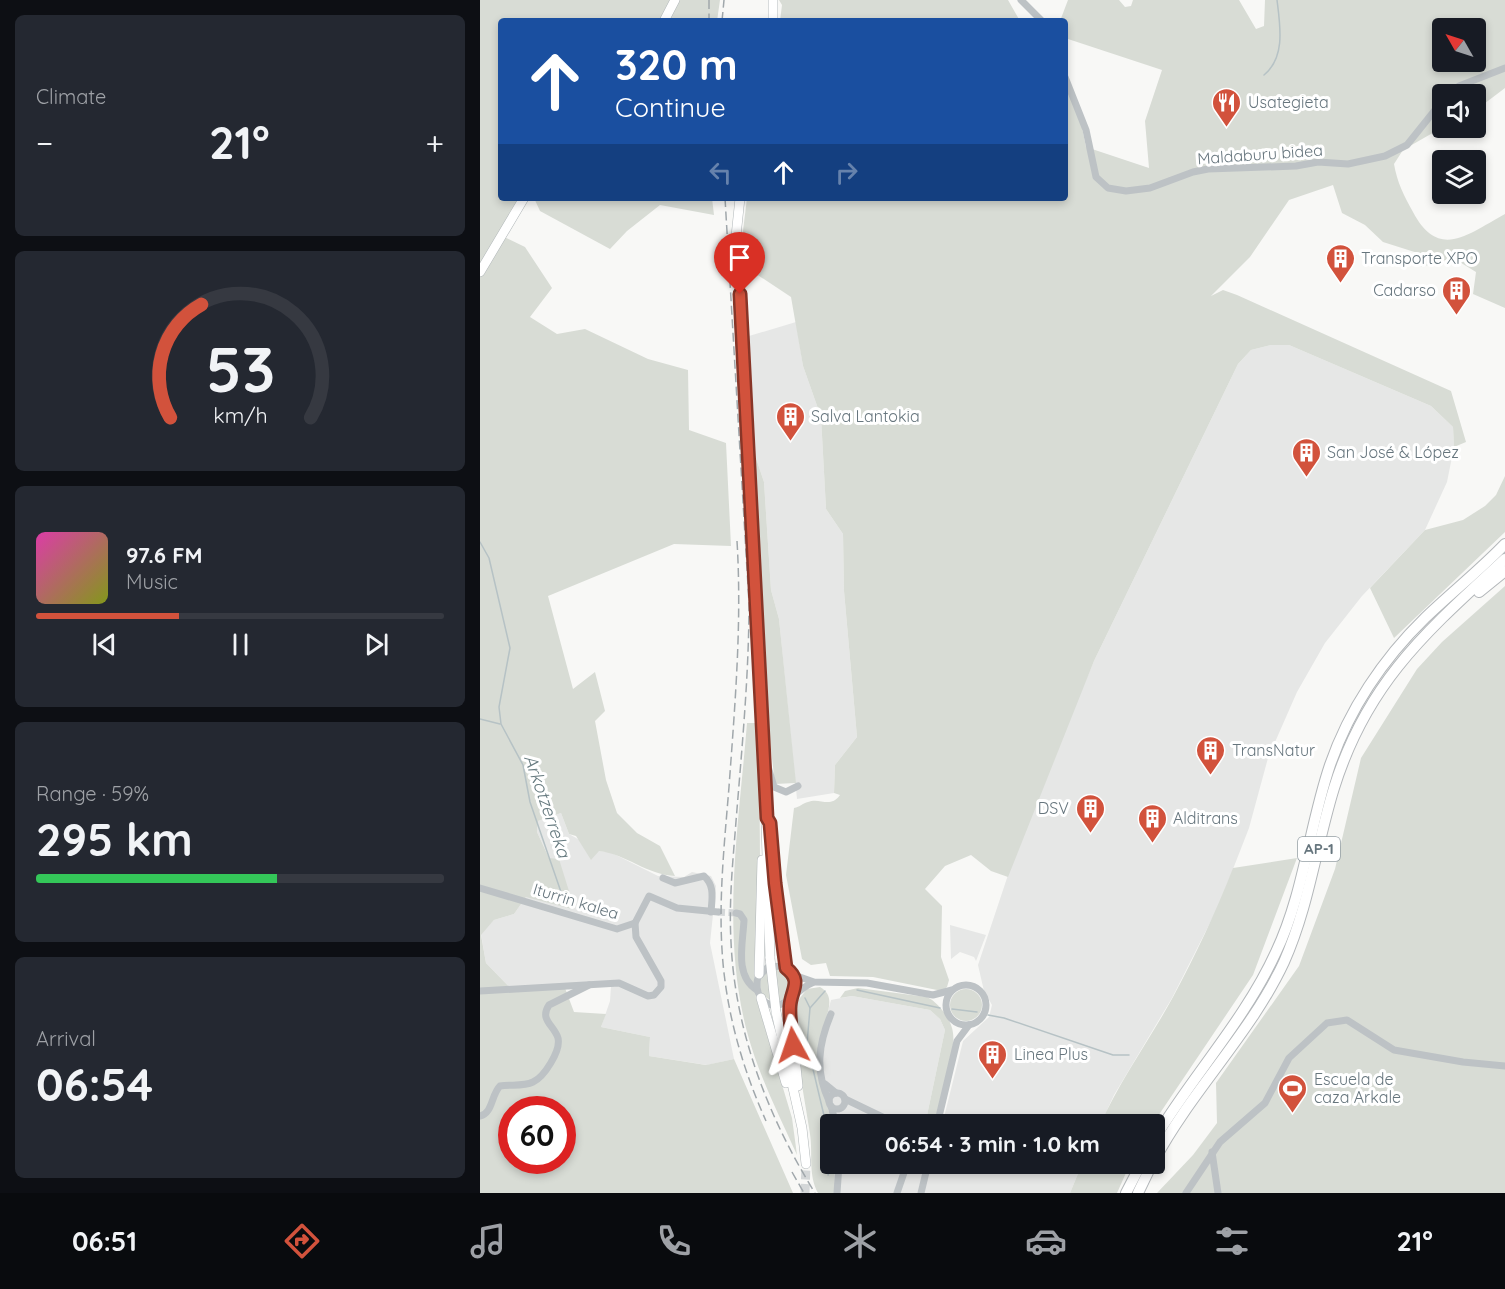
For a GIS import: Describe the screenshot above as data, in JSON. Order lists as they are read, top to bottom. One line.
{"streets":{"highway":["AP-1"],"street":["Maldaburu bidea","Iturrin kalea"]},"water":["Arkotzerreka"],"places":{"restaurant":["Usategieta"],"building":["Transporte XPO","Cadarso","Salva Lantokia","San José & López","TransNatur","DSV","Alditrans","Linea Plus"],"sports":["Escuela de caza Arkale"]},"north":"top left","page":{"tile":["Climate",["Range · 59%","295 km"],["Arrival","06:54"]],"turn":["320 m","Continue"],"heat":["−","21°","+"],"song":["97.6 FM","Music"],"limit":"60","trip":"06:54 · 3 min · 1.0 km","tabs":["06:51","21°"],"gauge":["53","km/h"]}}
